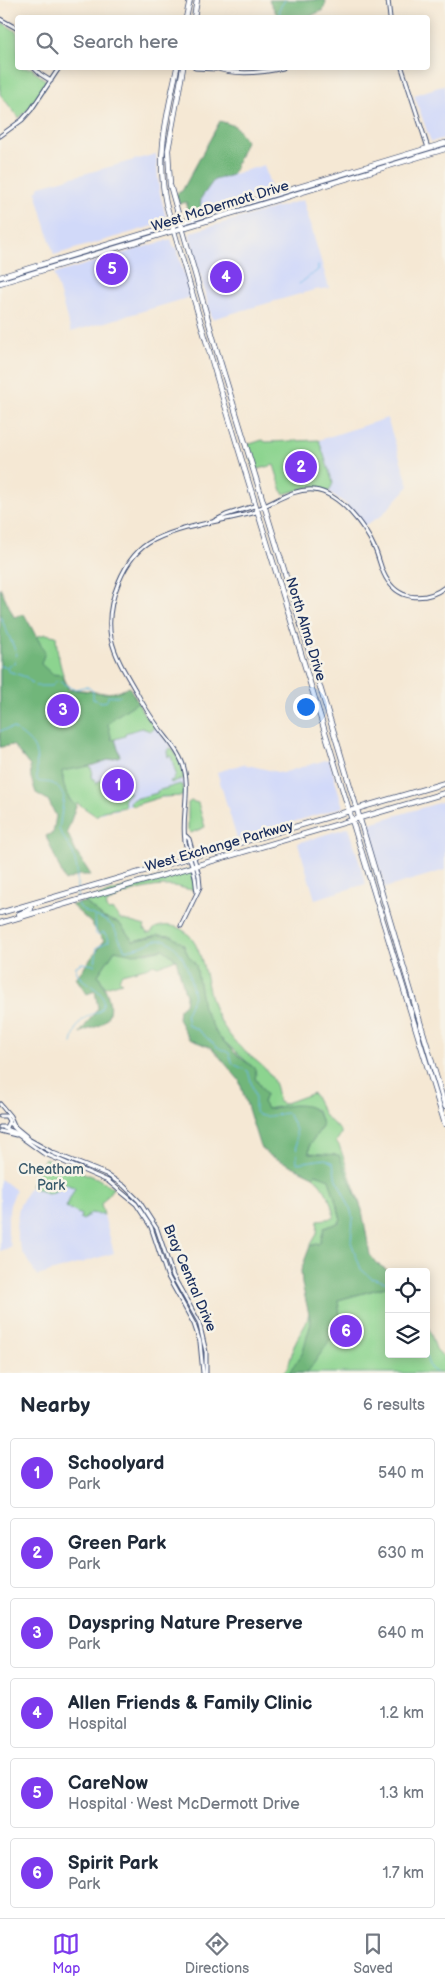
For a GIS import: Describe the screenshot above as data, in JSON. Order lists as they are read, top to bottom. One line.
{"streets":{"main road":["West McDermott Drive","North Alma Drive","West Exchange Parkway"],"street":["Bray Central Drive"]},"crossings":[["West McDermott Drive","North Alma Drive"],["North Alma Drive","West Exchange Parkway"]],"parks":["Cheatham Park"],"page":{"search":"Search here","pins":["5","4","2","3","1","6"],"heading":["Nearby","6 results"],"list":[{"mark":"1","name":"Schoolyard","note":"Park","value":"540 m"},{"mark":"2","name":"Green Park","note":"Park","value":"630 m"},{"mark":"3","name":"Dayspring Nature Preserve","note":"Park","value":"640 m"},{"mark":"4","name":"Allen Friends & Family Clinic","note":"Hospital","value":"1.2 km"},{"mark":"5","name":"CareNow","note":"Hospital · West McDermott Drive","value":"1.3 km"},{"mark":"6","name":"Spirit Park","note":"Park","value":"1.7 km"}],"nav":["Map","Directions","Saved"]}}
